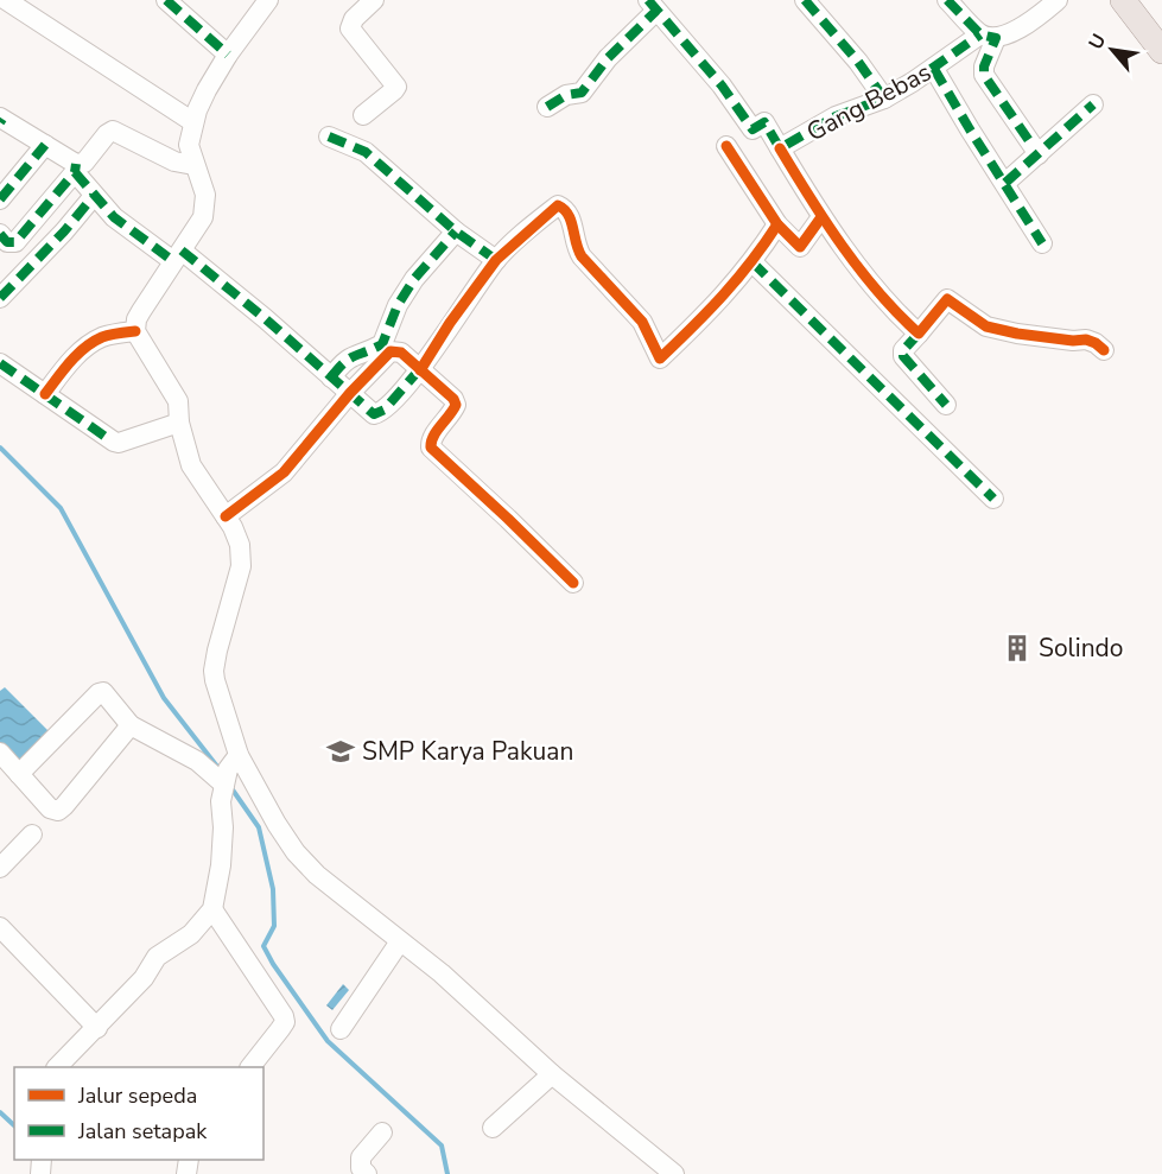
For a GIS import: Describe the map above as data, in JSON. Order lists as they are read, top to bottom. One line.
{"streets":{"street":["Gang Bebas"]},"places":{"building":["Solindo"],"school or university":["SMP Karya Pakuan"]},"legend":["Jalur sepeda","Jalan setapak"],"north":"top left"}
